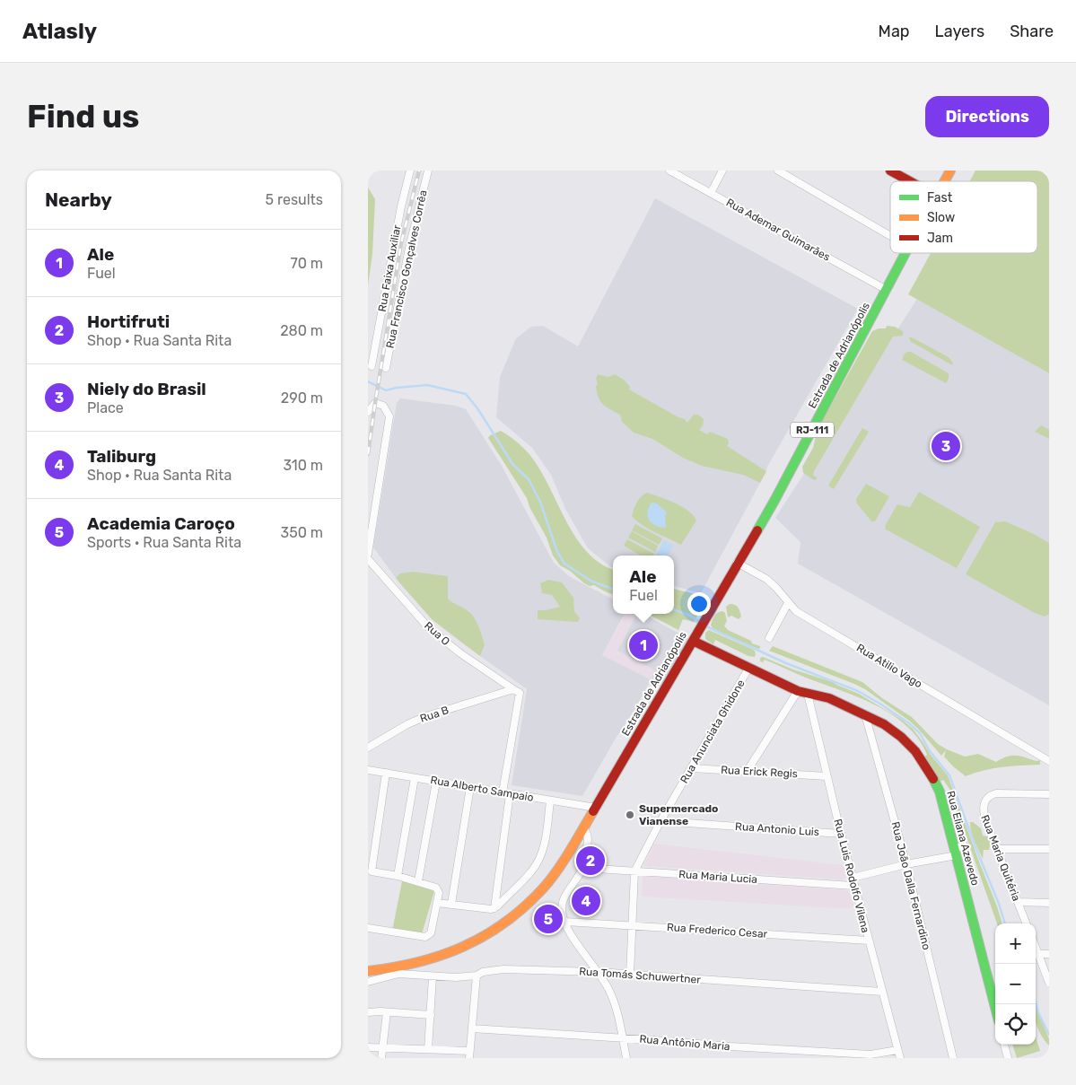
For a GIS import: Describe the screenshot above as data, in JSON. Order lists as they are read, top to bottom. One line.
{"streets":{"main road":["Estrada de Adrianópolis","RJ-111","Rua Eliana Azevedo"],"street":["Rua Ademar Guimarães","Rua Faixa Auxiliar","Rua Francisco Gonçalves Corrêa","Rua O","Rua Atilio Vago","Rua B","Rua Anunciata Ghidone","Rua Erick Regis","Rua Alberto Sampaio","Rua Antonio Luis","Rua Maria Quitéria","Rua Luis Rodolfo Vilena","Rua Maria Lucia","Rua João Dalla Fernardino","Rua Frederico Cesar","Rua Tomás Schuwertner","Rua Antônio Maria"]},"crossings":[["Rua Ademar Guimarães","Estrada de Adrianópolis"],["Estrada de Adrianópolis","Rua Atilio Vago"],["Estrada de Adrianópolis","Rua Alberto Sampaio"],["Estrada de Adrianópolis","Rua Eliana Azevedo"],["Estrada de Adrianópolis","Rua Tomás Schuwertner"],["Rua O","Rua B"],["Rua Anunciata Ghidone","Rua Erick Regis"],["Rua Anunciata Ghidone","Rua Antonio Luis"],["Rua Anunciata Ghidone","Rua Eliana Azevedo"],["Rua Anunciata Ghidone","Rua Maria Lucia"],["Rua Anunciata Ghidone","Rua Frederico Cesar"],["Rua Anunciata Ghidone","Rua Tomás Schuwertner"],["Rua Erick Regis","Rua Luis Rodolfo Vilena"],["Rua Antonio Luis","Rua Luis Rodolfo Vilena"],["Rua Eliana Azevedo","Rua Luis Rodolfo Vilena"],["Rua Eliana Azevedo","Rua Maria Lucia"],["Rua Eliana Azevedo","Rua João Dalla Fernardino"],["Rua Luis Rodolfo Vilena","Rua Maria Lucia"],["Rua Luis Rodolfo Vilena","Rua Frederico Cesar"],["Rua Luis Rodolfo Vilena","Rua Tomás Schuwertner"],["Rua Luis Rodolfo Vilena","Rua Antônio Maria"],["Rua Maria Lucia","Rua João Dalla Fernardino"]],"places":["Supermercado Vianense"],"legend":["Fast","Slow","Jam"],"page":{"header":"Atlasly","nav":["Map","Layers","Share"],"buttons":"Directions","title":"Find us","heading":["Nearby","5 results"],"list":[{"mark":"1","name":"Ale","note":"Fuel","value":"70 m"},{"mark":"2","name":"Hortifruti","note":"Shop · Rua Santa Rita","value":"280 m"},{"mark":"3","name":"Niely do Brasil","note":"Place","value":"290 m"},{"mark":"4","name":"Taliburg","note":"Shop · Rua Santa Rita","value":"310 m"},{"mark":"5","name":"Academia Caroço","note":"Sports · Rua Santa Rita","value":"350 m"}],"pins":["3","1","2","4","5"],"popup":["Ale","Fuel"],"map_buttons":["+","−"]}}
